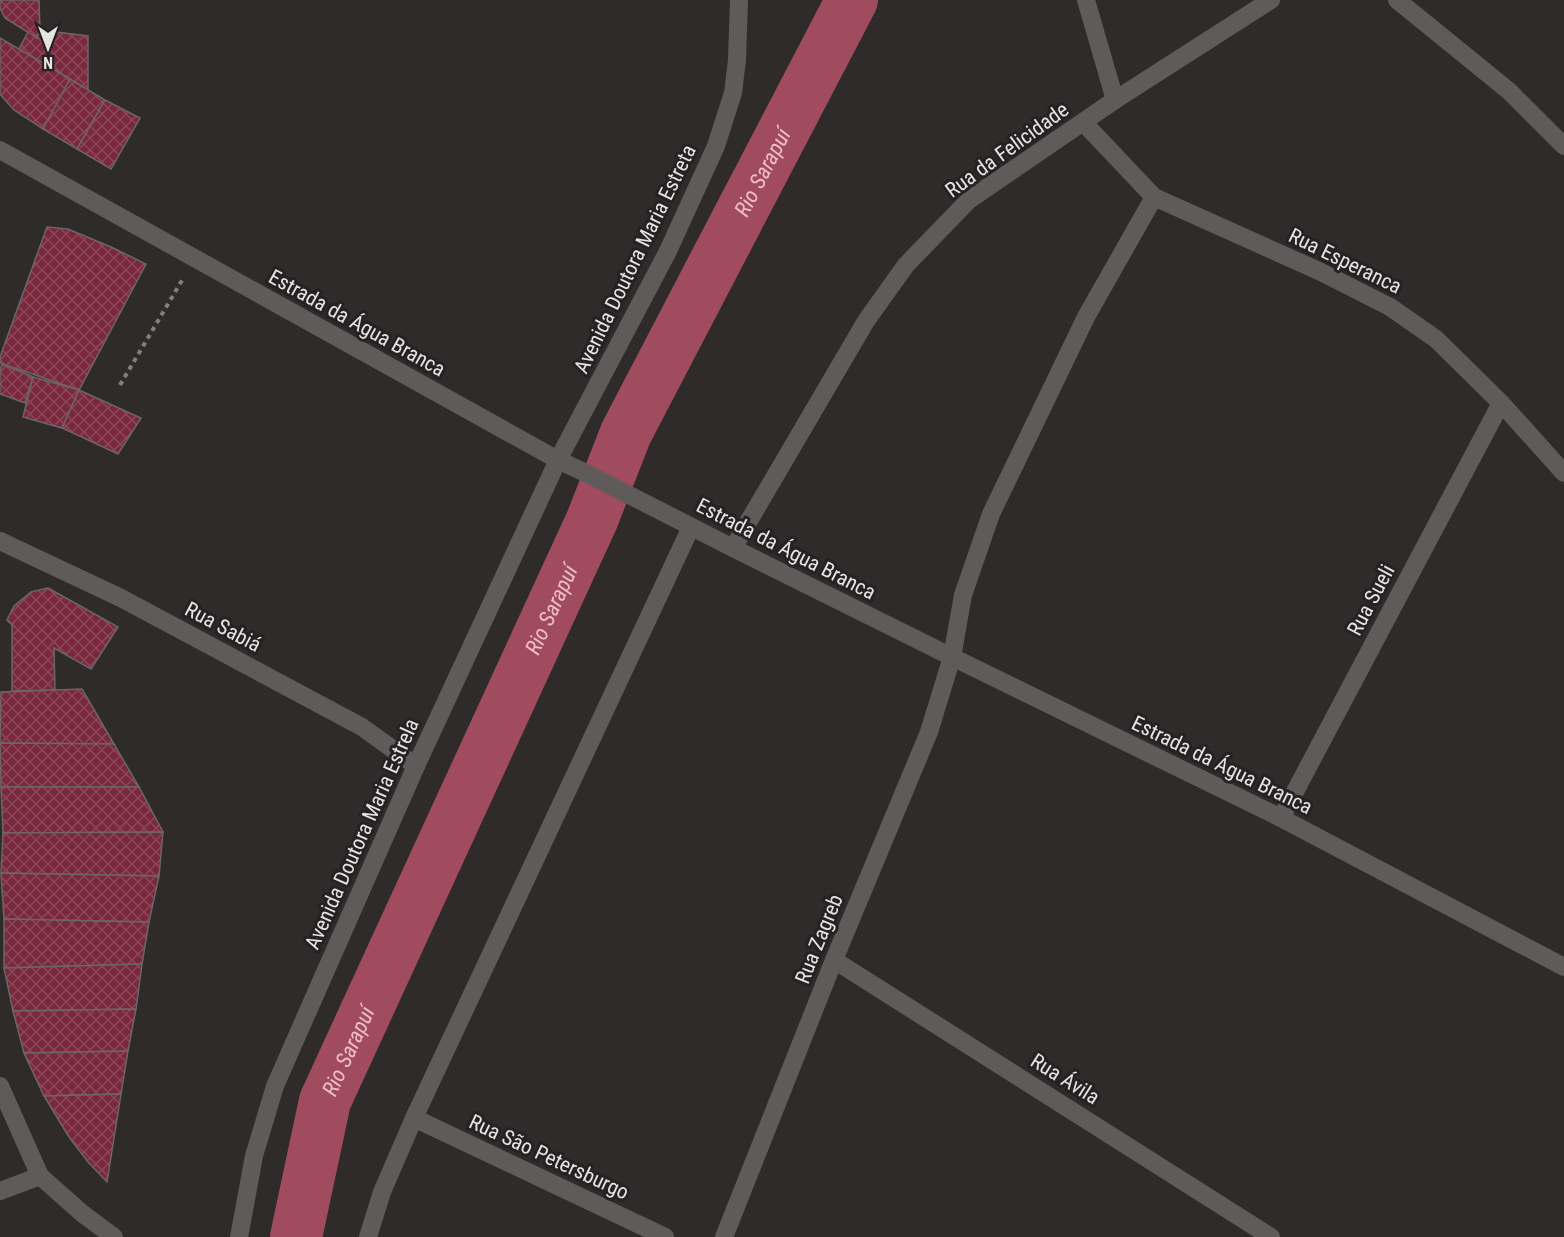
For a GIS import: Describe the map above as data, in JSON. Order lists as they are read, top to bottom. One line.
{"streets":{"street":["Rua da Felicidade","Avenida Doutora Maria Estreta","Rua Esperanca","Estrada da Água Branca","Rua Sueli","Rua Sabiá","Avenida Doutora Maria Estrela","Rua Zagreb","Rua Ávila","Rua São Petersburgo"]},"crossings":[["Rua da Felicidade","Rua Esperanca"],["Rua da Felicidade","Estrada da Água Branca"],["Avenida Doutora Maria Estreta","Estrada da Água Branca"],["Avenida Doutora Maria Estreta","Avenida Doutora Maria Estrela"],["Rua Esperanca","Rua Sueli"],["Rua Esperanca","Rua Zagreb"],["Estrada da Água Branca","Rua Sueli"],["Estrada da Água Branca","Avenida Doutora Maria Estrela"],["Estrada da Água Branca","Rua Zagreb"],["Rua Sabiá","Avenida Doutora Maria Estrela"],["Rua Zagreb","Rua Ávila"]],"water":["Rio Sarapuí"],"north":"bottom"}
